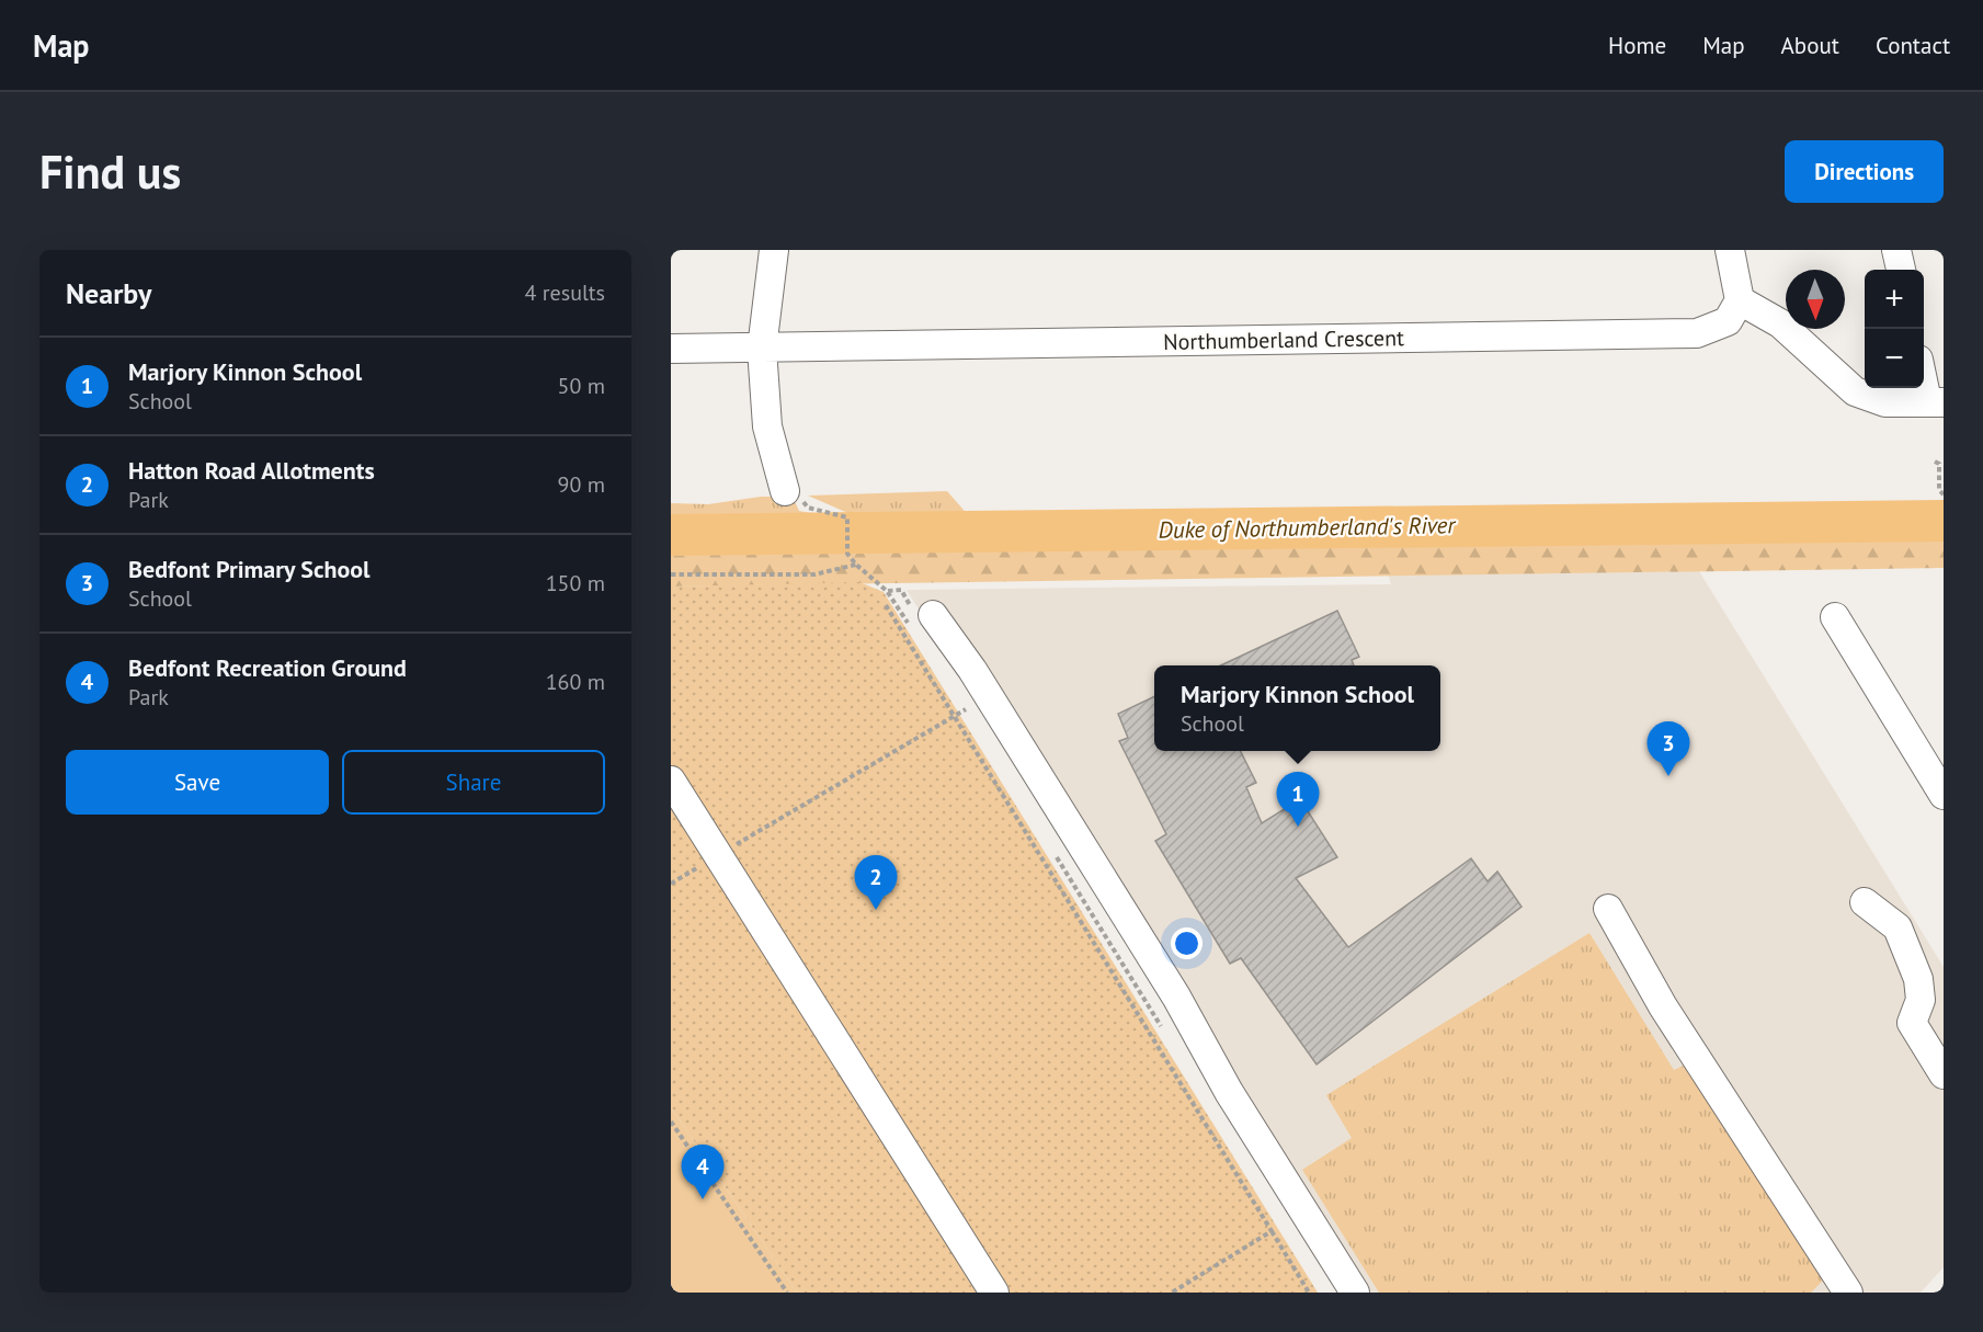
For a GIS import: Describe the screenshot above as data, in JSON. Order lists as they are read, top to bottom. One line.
{"streets":{"street":["Northumberland Crescent"]},"water":["Duke of Northumberland's River"],"north":"bottom","page":{"header":"Map","nav":["Home","Map","About","Contact"],"buttons":["Directions",["Save","Share"]],"title":"Find us","heading":["Nearby","4 results"],"map_buttons":["+","−"],"list":[{"mark":"1","name":"Marjory Kinnon School","note":"School","value":"50 m"},{"mark":"2","name":"Hatton Road Allotments","note":"Park","value":"90 m"},{"mark":"3","name":"Bedfont Primary School","note":"School","value":"150 m"},{"mark":"4","name":"Bedfont Recreation Ground","note":"Park","value":"160 m"}],"popup":["Marjory Kinnon School","School"],"pins":["3","1","2","4"]}}
